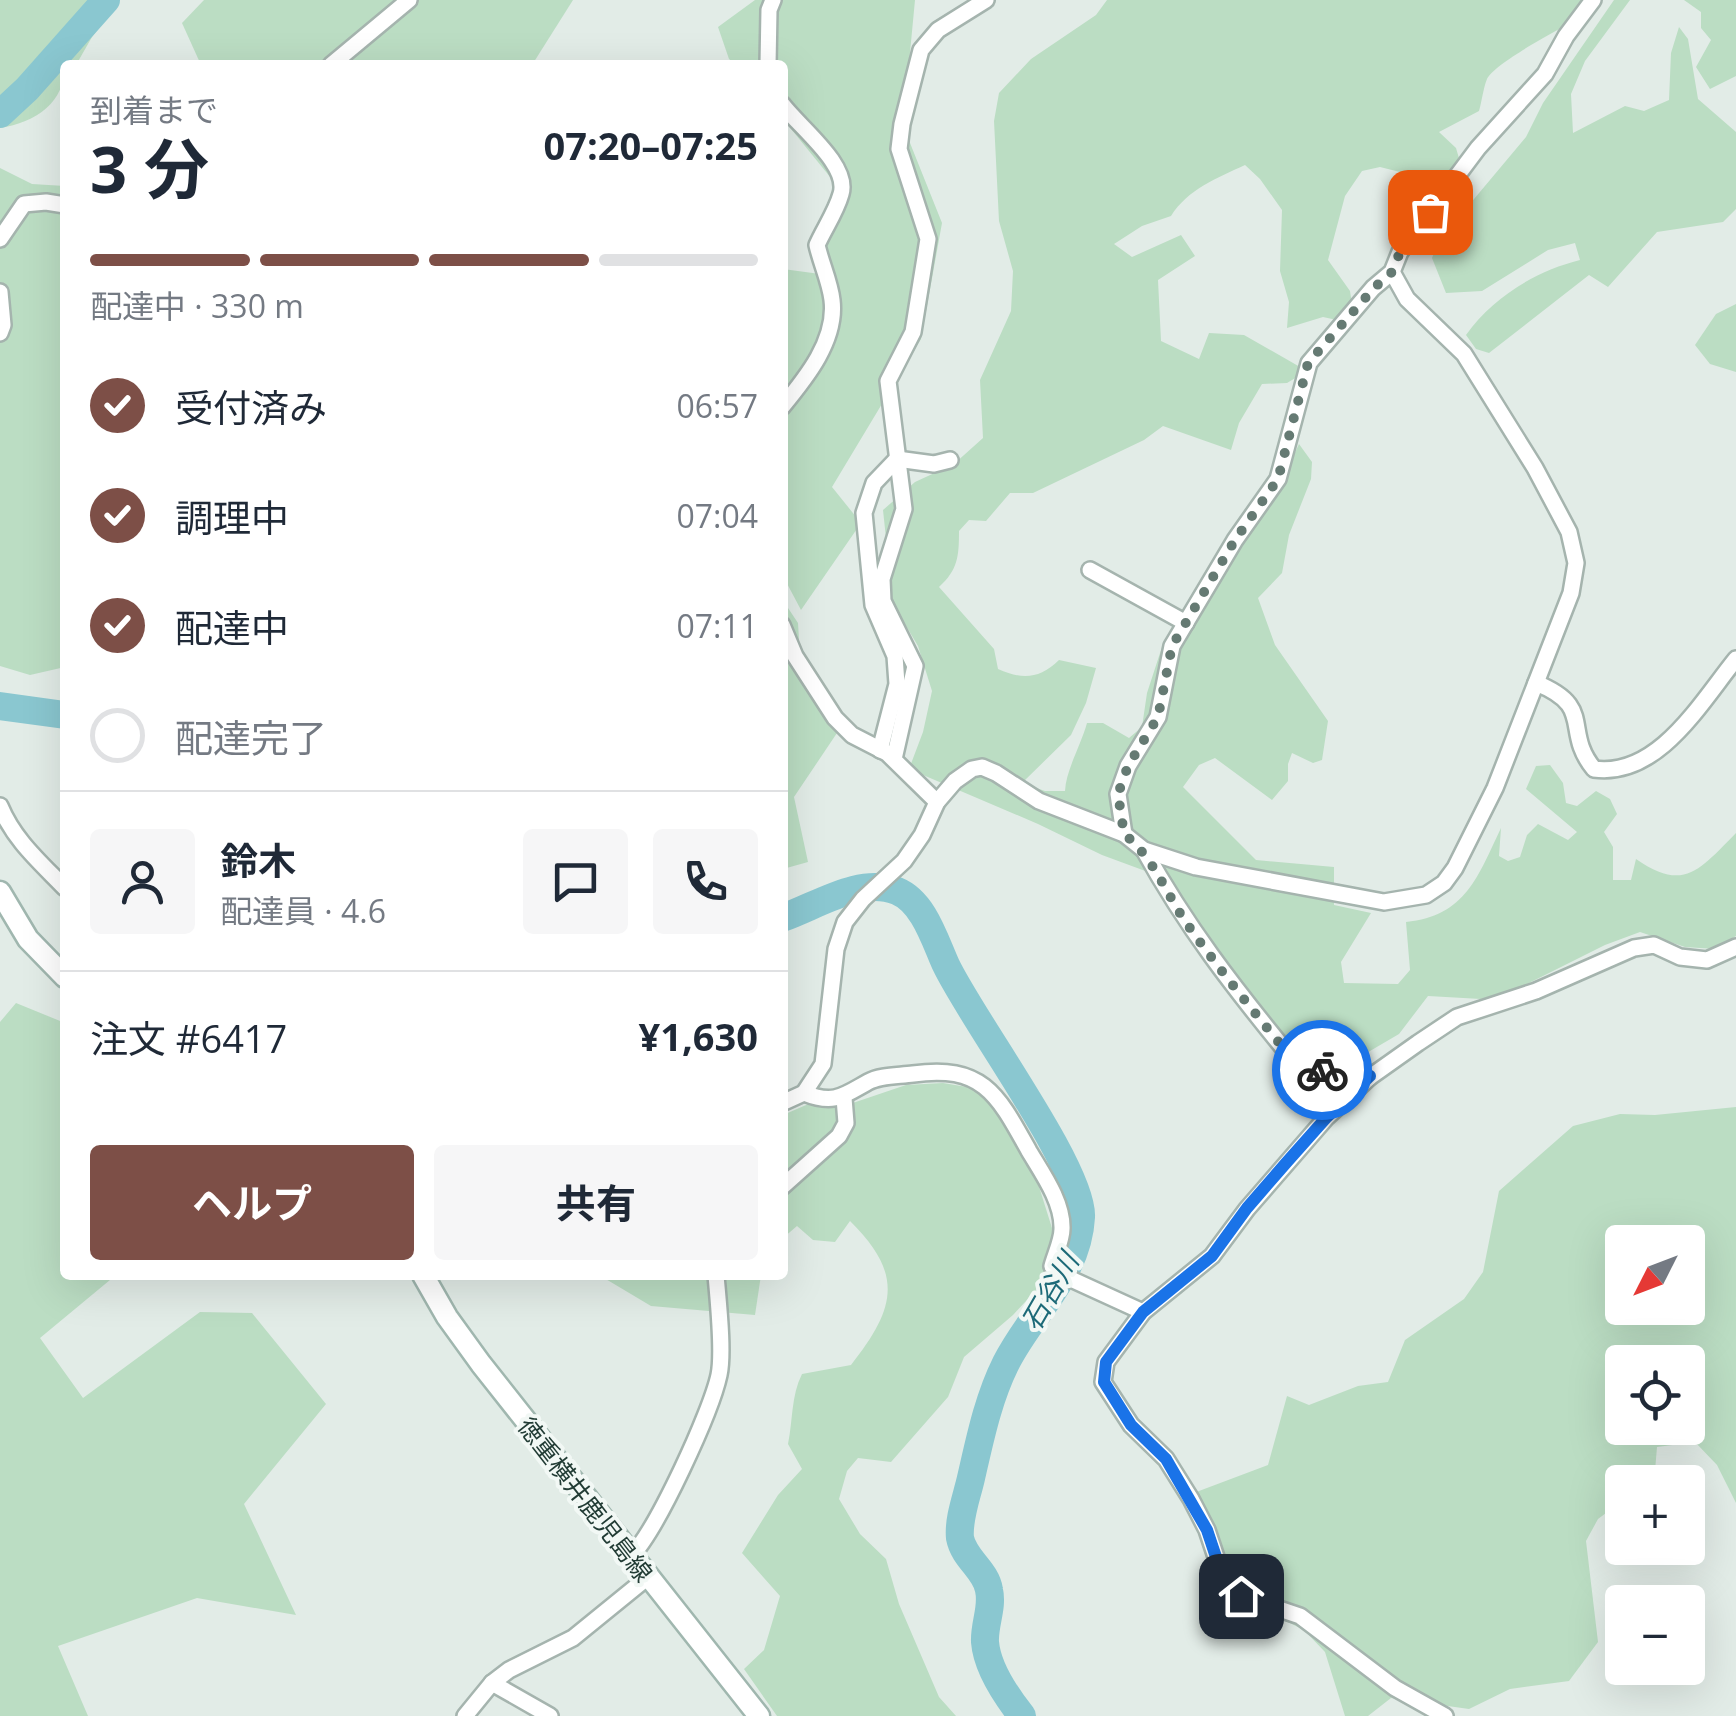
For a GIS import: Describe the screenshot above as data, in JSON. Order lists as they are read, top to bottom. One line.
{"streets":{"main road":["徳重横井鹿児島線"]},"water":["石谷川"],"north":"bottom left","page":{"heading":["3 分","到着まで","07:20–07:25"],"panel":["鈴木","配達員 · 4.6","注文 #6417","¥1,630"],"bar":"配達中 · 330 m","list":[["受付済み","06:57"],["調理中","07:04"],["配達中","07:11"],"配達完了"],"buttons":["ヘルプ","共有"],"map_buttons":["+","−"]}}
